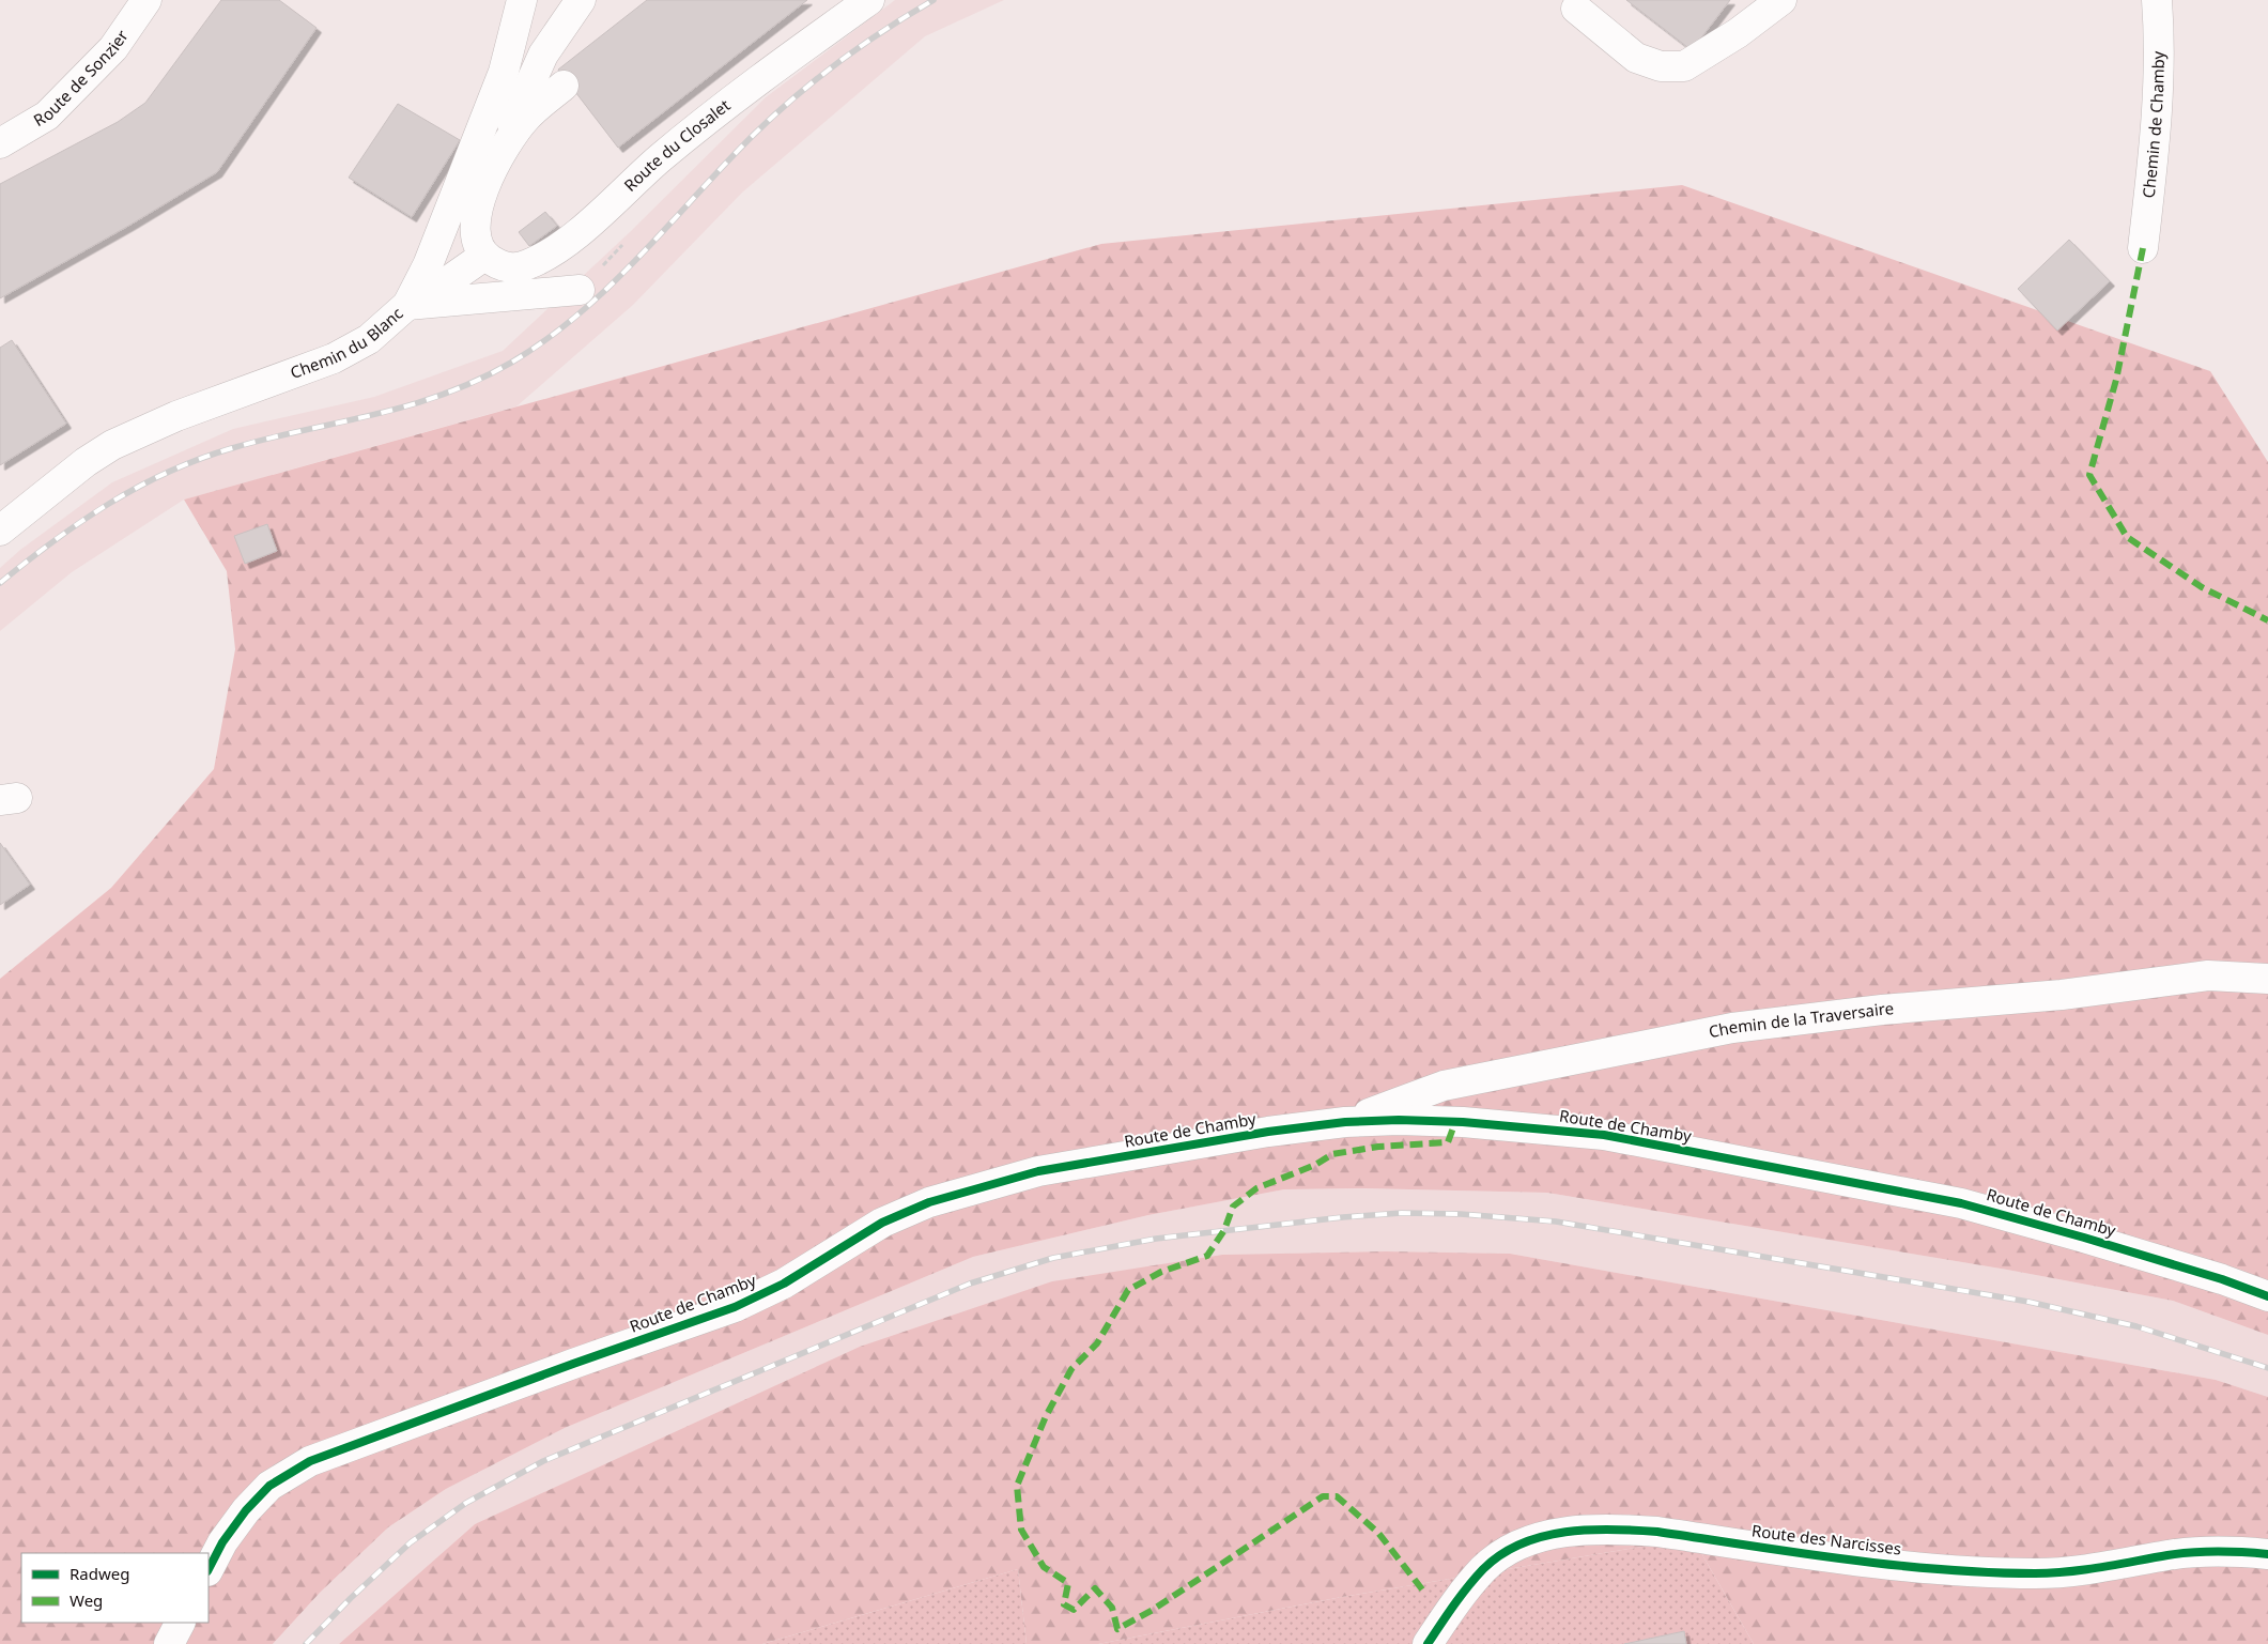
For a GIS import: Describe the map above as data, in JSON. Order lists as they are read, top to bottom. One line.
{"streets":{"street":["Route de Sonzier","Chemin de Chamby","Route du Closalet","Chemin du Blanc","Chemin de la Traversaire","Route de Chamby","Route des Narcisses"]},"crossings":[["Chemin de la Traversaire","Route de Chamby"]],"legend":["Radweg","Weg"]}
